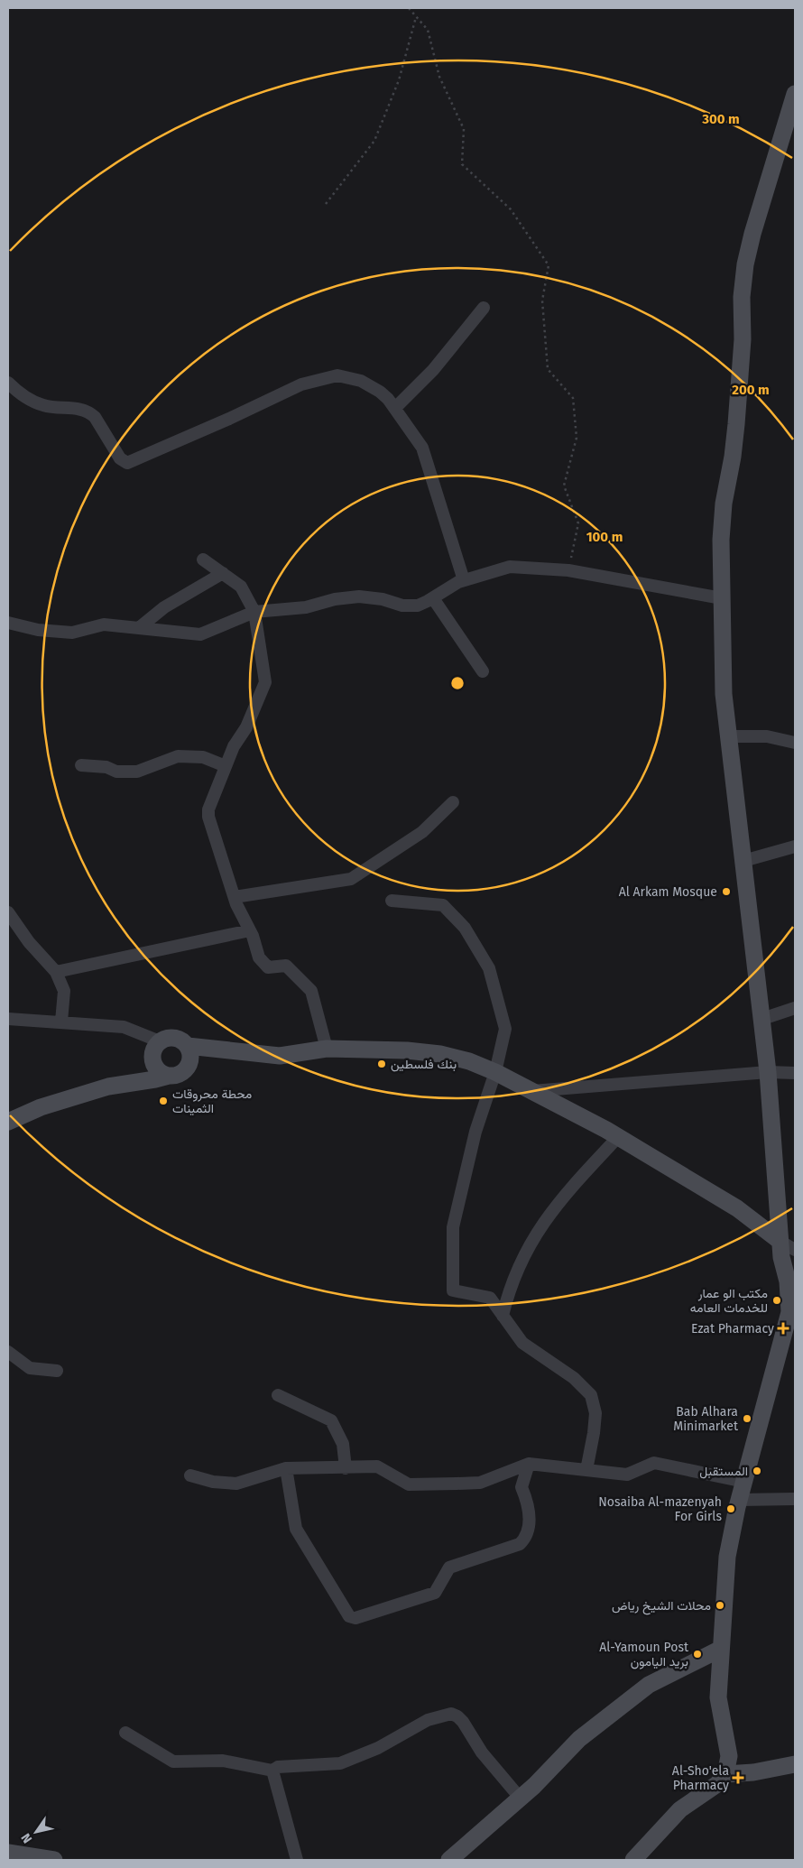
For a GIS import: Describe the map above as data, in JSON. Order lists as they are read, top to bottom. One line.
{"places":{"other":["Al Arkam Mosque","بنك فلسطين","محطة محروقات الثمينات","مكتب الو عمار للخدمات العامه","Bab Alhara Minimarket","المستقبل","Nosaiba Al-mazenyah For Girls","محلات الشيخ رياض","Al-Yamoun Post بريد اليامون"],"health":["Ezat Pharmacy","Al-Sho'ela Pharmacy"]},"north":"bottom left","rings":["300 m","200 m","100 m"]}
